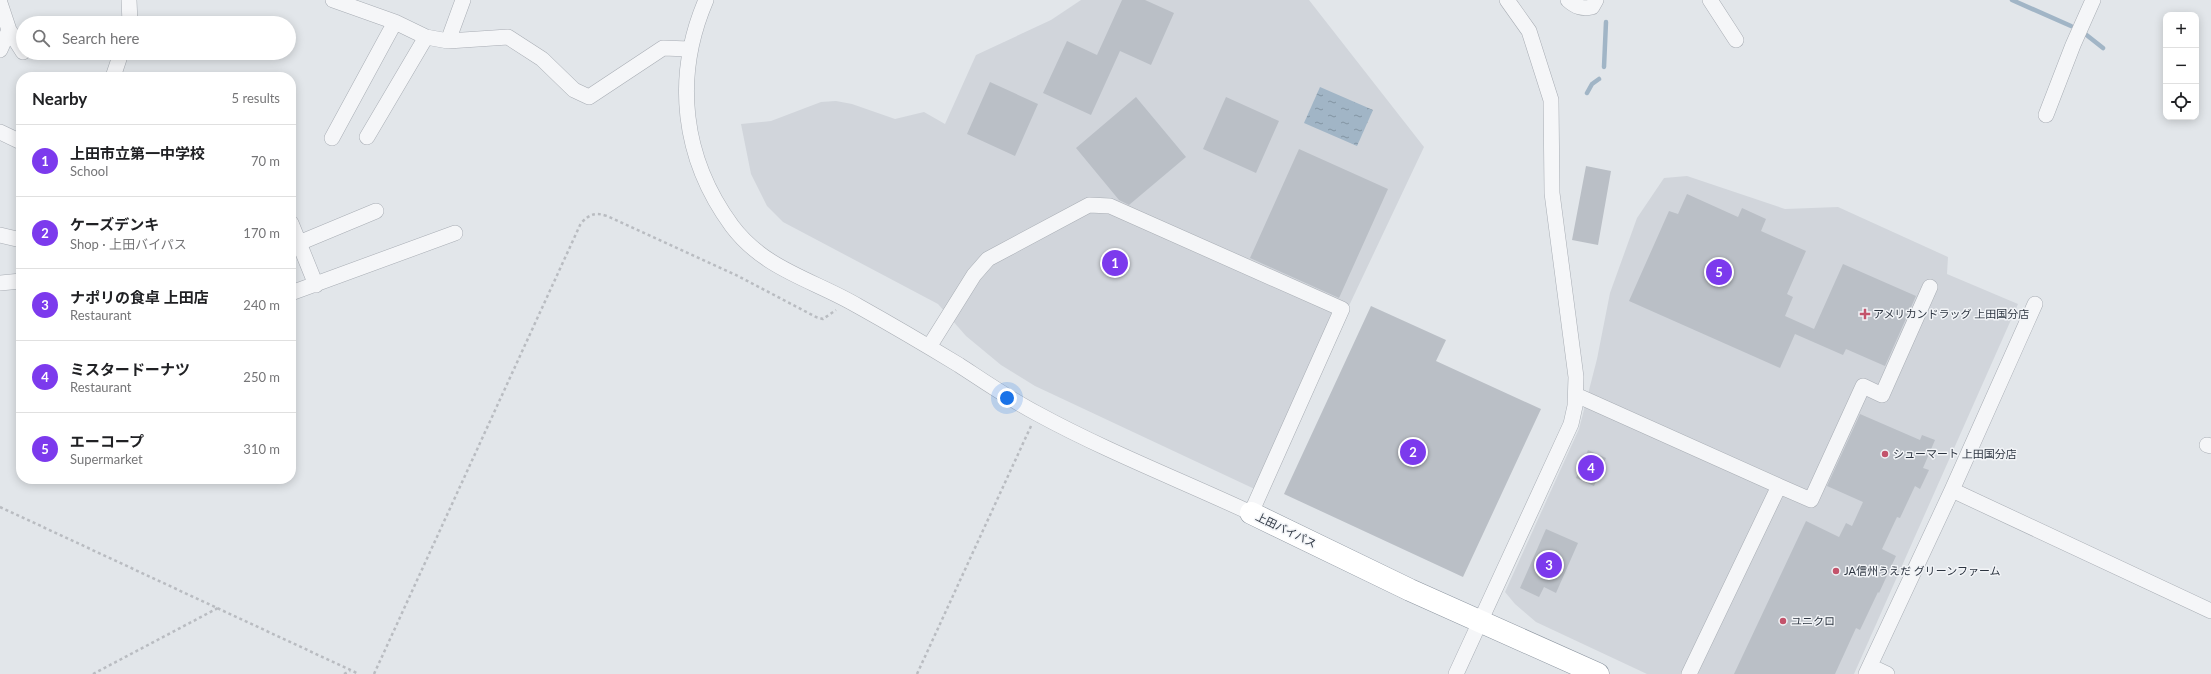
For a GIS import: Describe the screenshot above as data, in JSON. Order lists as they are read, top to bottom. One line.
{"streets":{"highway":["上田バイパス"]},"places":{"health":["アメリカンドラッグ 上田国分店"],"other":["シューマート 上田国分店","JA信州うえだ グリーンファーム","ユニクロ"]},"page":{"map_buttons":["+","−"],"search":"Search here","heading":["Nearby","5 results"],"list":[{"mark":"1","name":"上田市立第一中学校","note":"School","value":"70 m"},{"mark":"2","name":"ケーズデンキ","note":"Shop · 上田バイパス","value":"170 m"},{"mark":"3","name":"ナポリの食卓 上田店","note":"Restaurant","value":"240 m"},{"mark":"4","name":"ミスタードーナツ","note":"Restaurant","value":"250 m"},{"mark":"5","name":"エーコープ","note":"Supermarket","value":"310 m"}],"pins":["1","5","2","4","3"]}}
